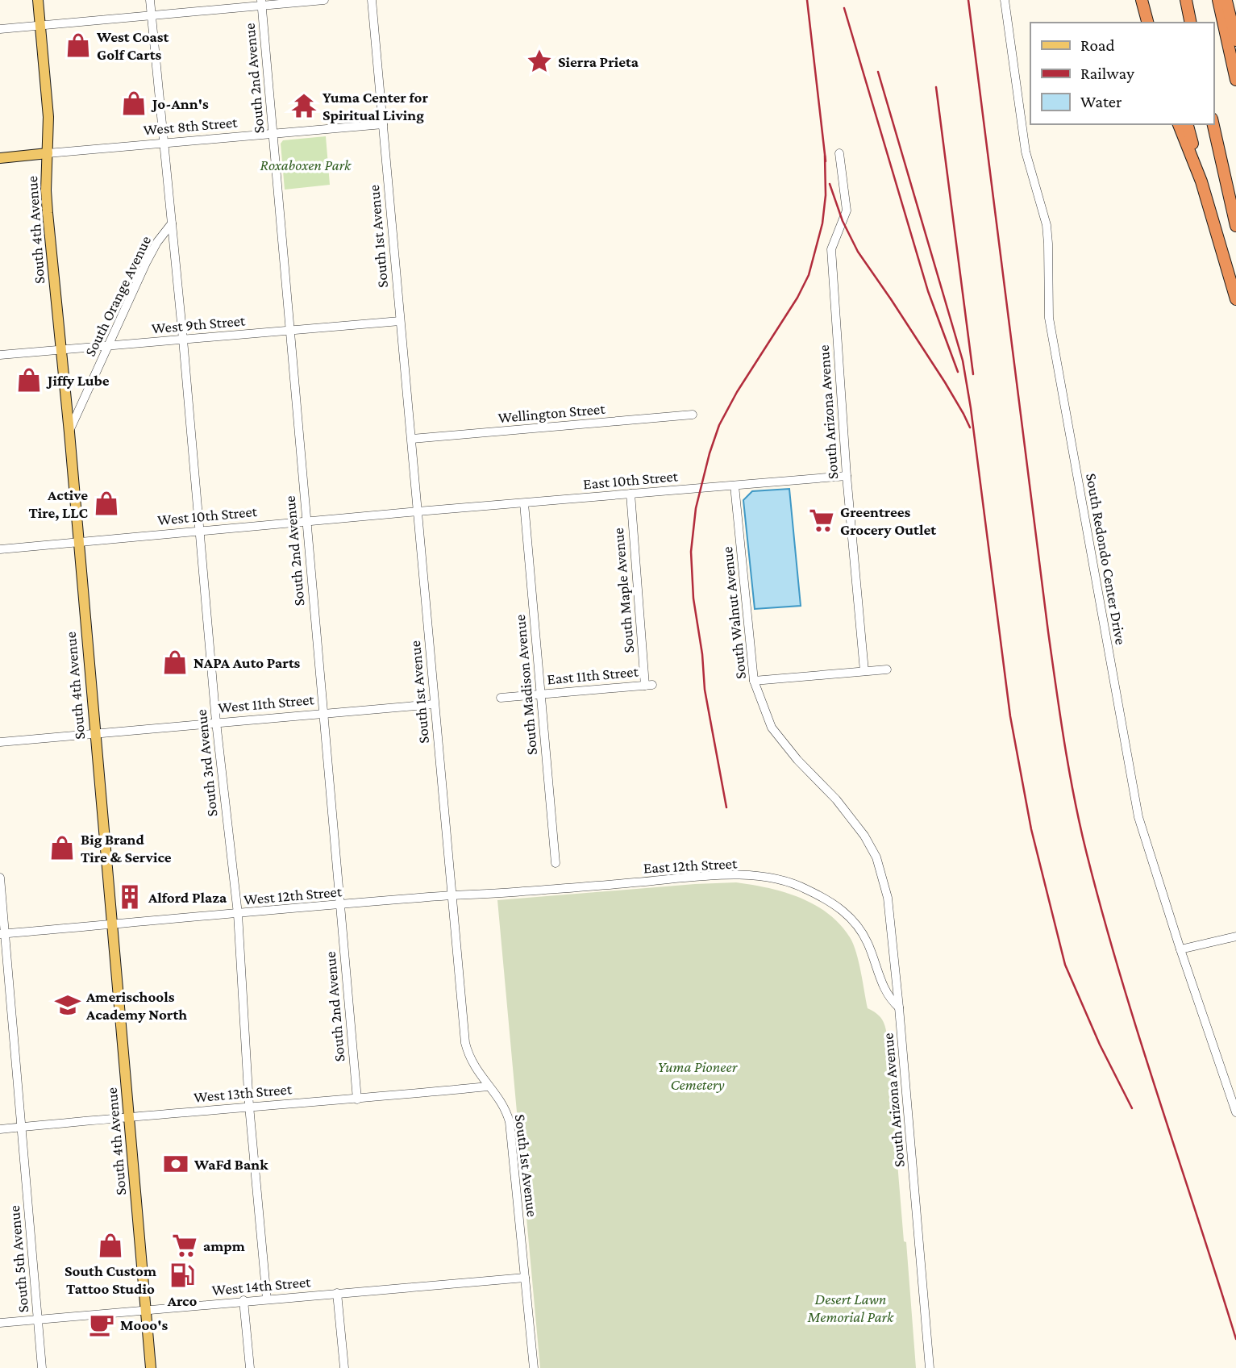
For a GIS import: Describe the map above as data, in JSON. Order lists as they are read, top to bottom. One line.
{"streets":{"main road":["West 8th Street","South 4th Avenue"],"street":["South 2nd Avenue","South 1st Avenue","South Orange Avenue","West 9th Street","South Arizona Avenue","Wellington Street","East 10th Street","West 10th Street","South Redondo Center Drive","South Maple Avenue","South Walnut Avenue","East 11th Street","South Madison Avenue","West 11th Street","South 3rd Avenue","East 12th Street","West 12th Street","West 13th Street","South 5th Avenue","West 14th Street"]},"crossings":[["South 2nd Avenue","West 8th Street"],["South 2nd Avenue","West 9th Street"],["South 2nd Avenue","West 10th Street"],["South 2nd Avenue","West 11th Street"],["South 2nd Avenue","West 12th Street"],["South 2nd Avenue","West 13th Street"],["West 8th Street","South 4th Avenue"],["West 8th Street","South 1st Avenue"],["South 4th Avenue","South Orange Avenue"],["South 4th Avenue","West 9th Street"],["South 4th Avenue","West 10th Street"],["South 4th Avenue","West 11th Street"],["South 4th Avenue","West 12th Street"],["South 4th Avenue","West 13th Street"],["South 4th Avenue","West 14th Street"],["South 1st Avenue","West 9th Street"],["South 1st Avenue","Wellington Street"],["South 1st Avenue","East 10th Street"],["South 1st Avenue","West 10th Street"],["South 1st Avenue","West 11th Street"],["South 1st Avenue","East 12th Street"],["South 1st Avenue","West 12th Street"],["South 1st Avenue","West 13th Street"],["South 1st Avenue","West 14th Street"],["South Orange Avenue","West 9th Street"],["South Orange Avenue","South 3rd Avenue"],["West 9th Street","South 3rd Avenue"],["South Arizona Avenue","East 10th Street"],["South Arizona Avenue","South Walnut Avenue"],["South Arizona Avenue","East 12th Street"],["East 10th Street","West 10th Street"],["East 10th Street","South Maple Avenue"],["East 10th Street","South Walnut Avenue"],["East 10th Street","South Madison Avenue"],["West 10th Street","South 3rd Avenue"],["South Maple Avenue","East 11th Street"],["East 11th Street","South Madison Avenue"],["West 11th Street","South 3rd Avenue"],["South 3rd Avenue","West 12th Street"],["South 3rd Avenue","West 13th Street"],["South 3rd Avenue","West 14th Street"],["East 12th Street","West 12th Street"],["West 12th Street","South 5th Avenue"],["West 13th Street","South 5th Avenue"],["South 5th Avenue","West 14th Street"]],"parks":["Roxaboxen Park","Yuma Pioneer Cemetery","Desert Lawn Memorial Park"],"places":{"shop":["West Coast Golf Carts","Jo-Ann's","Jiffy Lube","Active Tire, LLC","NAPA Auto Parts","Big Brand Tire & Service","South Custom Tattoo Studio"],"place":["Sierra Prieta"],"temple":["Yuma Center for Spiritual Living"],"supermarket":["Greentrees Grocery Outlet","ampm"],"building":["Alford Plaza"],"school or university":["Amerischools Academy North"],"bank":["WaFd Bank"],"fuel station":["Arco"],"cafe":["Mooo's"]},"legend":["Road","Railway","Water"]}
